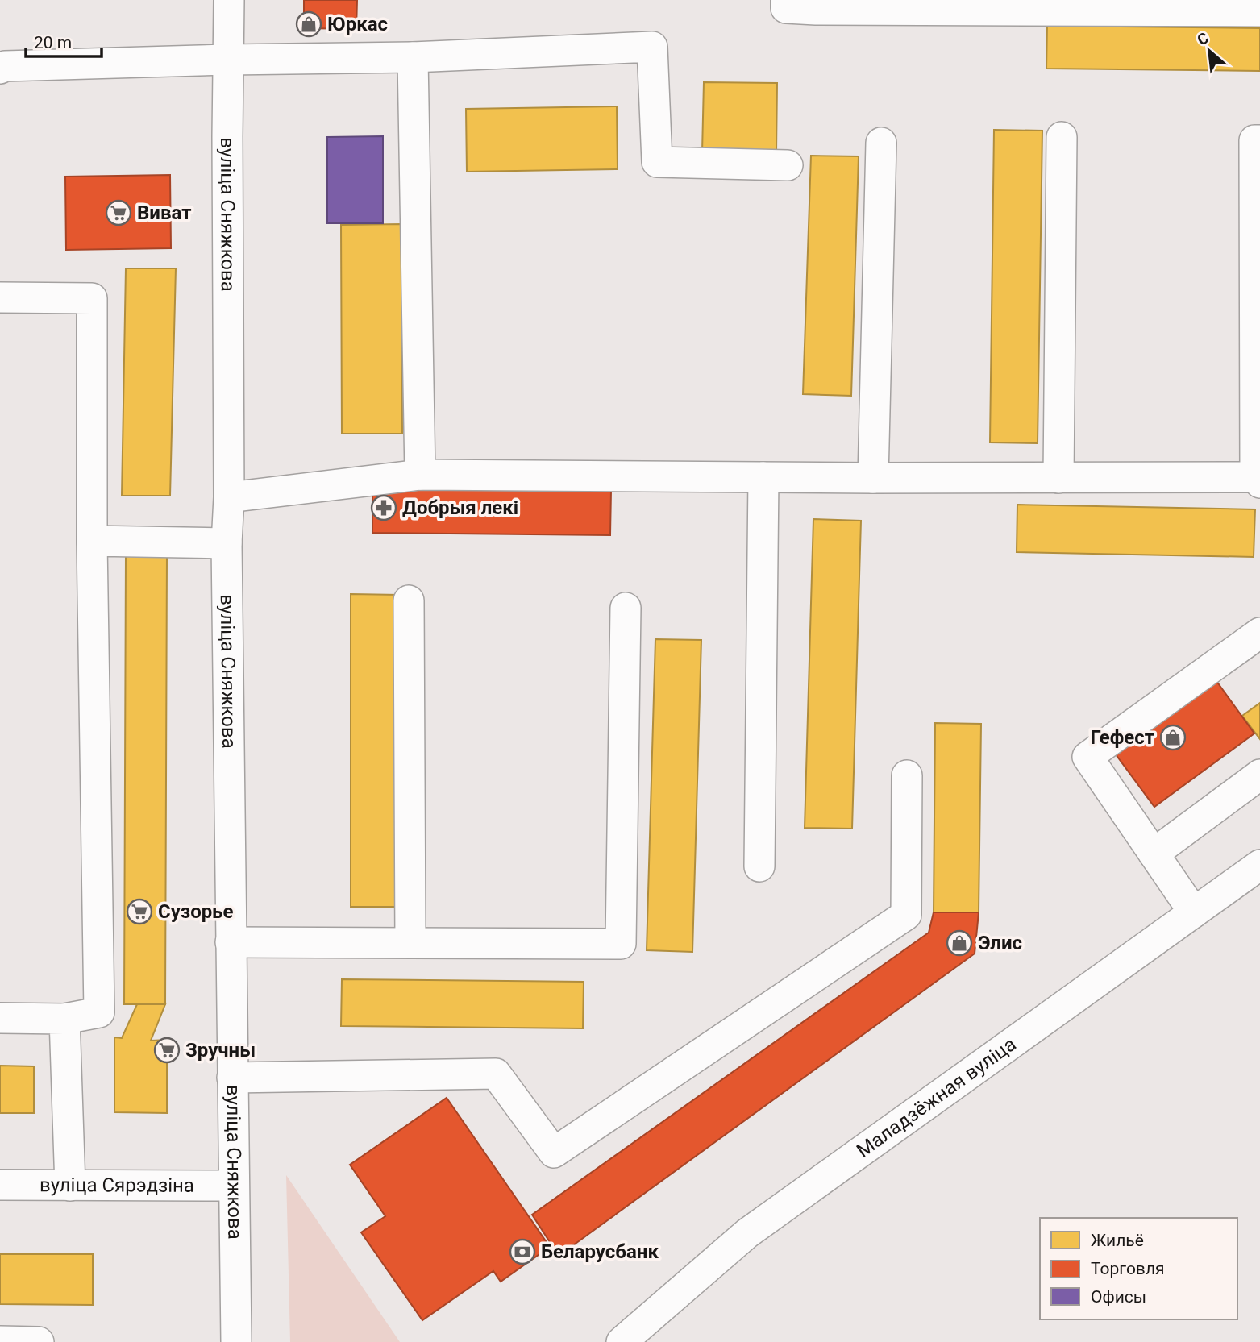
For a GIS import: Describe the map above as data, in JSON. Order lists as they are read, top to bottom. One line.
{"streets":{"street":["вуліца Сняжкова","Маладзёжная вуліца","вуліца Сярэдзіна"]},"crossings":[["вуліца Сняжкова","вуліца Сярэдзіна"]],"places":{"shop":["Юркас","Гефест","Элис"],"supermarket":["Виват","Сузорье","Зручны"],"pharmacy":["Добрыя лекі"],"bank":["Беларусбанк"]},"legend":["Жильё","Торговля","Офисы"],"scale_bar":"20 m","north":"top left"}
